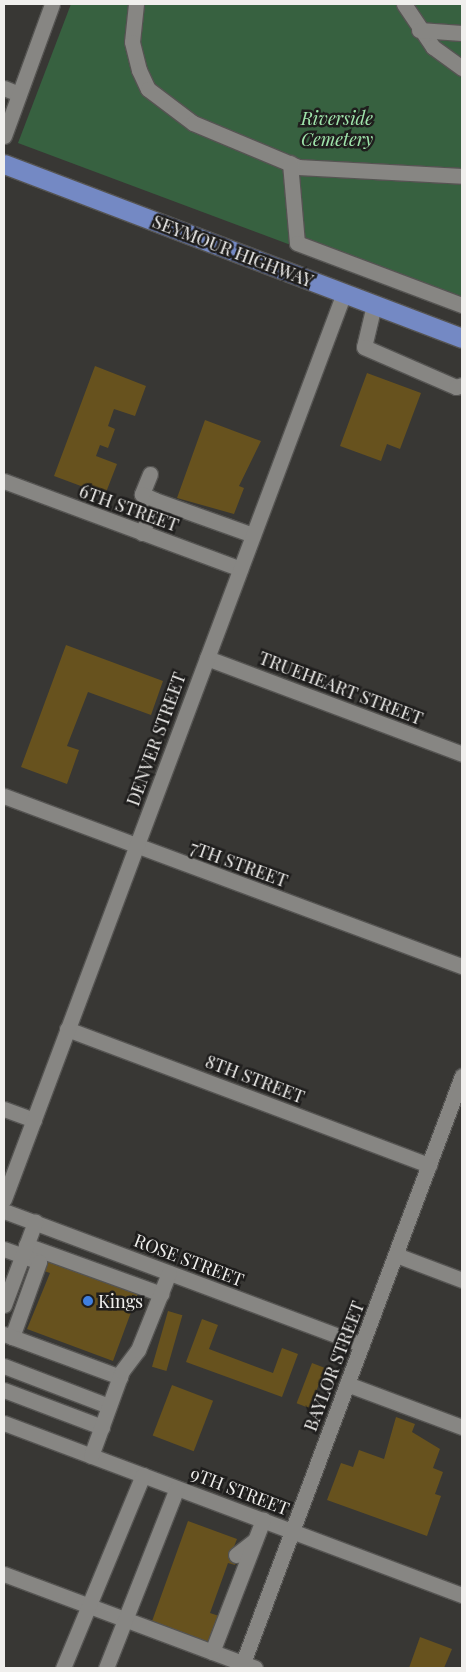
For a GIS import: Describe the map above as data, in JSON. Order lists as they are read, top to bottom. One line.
{"streets":{"main road":["SEYMOUR HIGHWAY"],"street":["6TH STREET","TRUEHEART STREET","DENVER STREET","7TH STREET","8TH STREET","ROSE STREET","BAYLOR STREET","9TH STREET"]},"crossings":[["SEYMOUR HIGHWAY","DENVER STREET"],["6TH STREET","DENVER STREET"],["TRUEHEART STREET","DENVER STREET"],["DENVER STREET","7TH STREET"],["DENVER STREET","8TH STREET"],["8TH STREET","BAYLOR STREET"],["ROSE STREET","BAYLOR STREET"],["BAYLOR STREET","9TH STREET"]],"parks":["Riverside Cemetery"],"places":["Kings"]}
